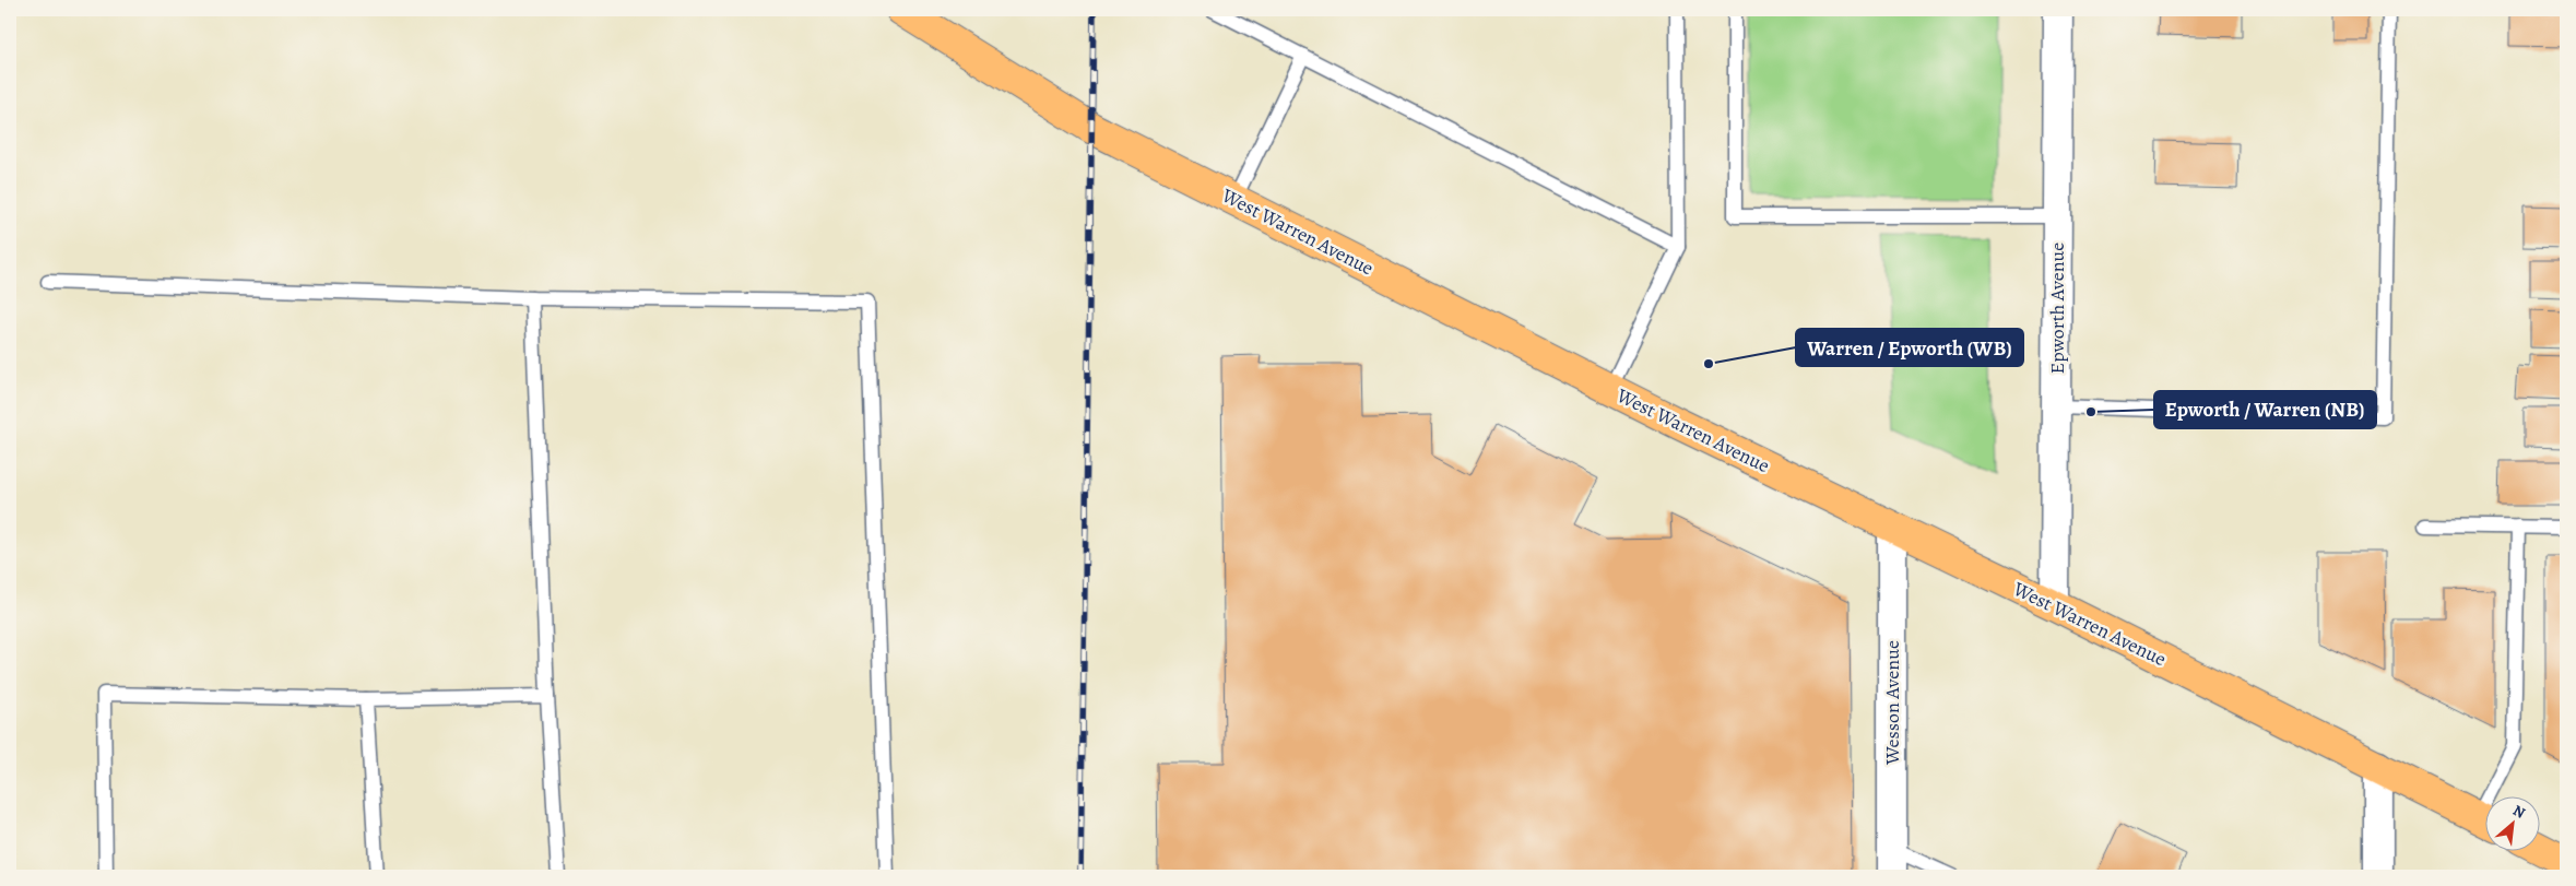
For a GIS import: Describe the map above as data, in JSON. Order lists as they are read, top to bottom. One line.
{"streets":{"main road":["West Warren Avenue"],"street":["Epworth Avenue","Wesson Avenue"]},"crossings":[["West Warren Avenue","Epworth Avenue"],["West Warren Avenue","Wesson Avenue"]],"places":["Warren / Epworth (WB)","Epworth / Warren (NB)"],"north":"top right"}
